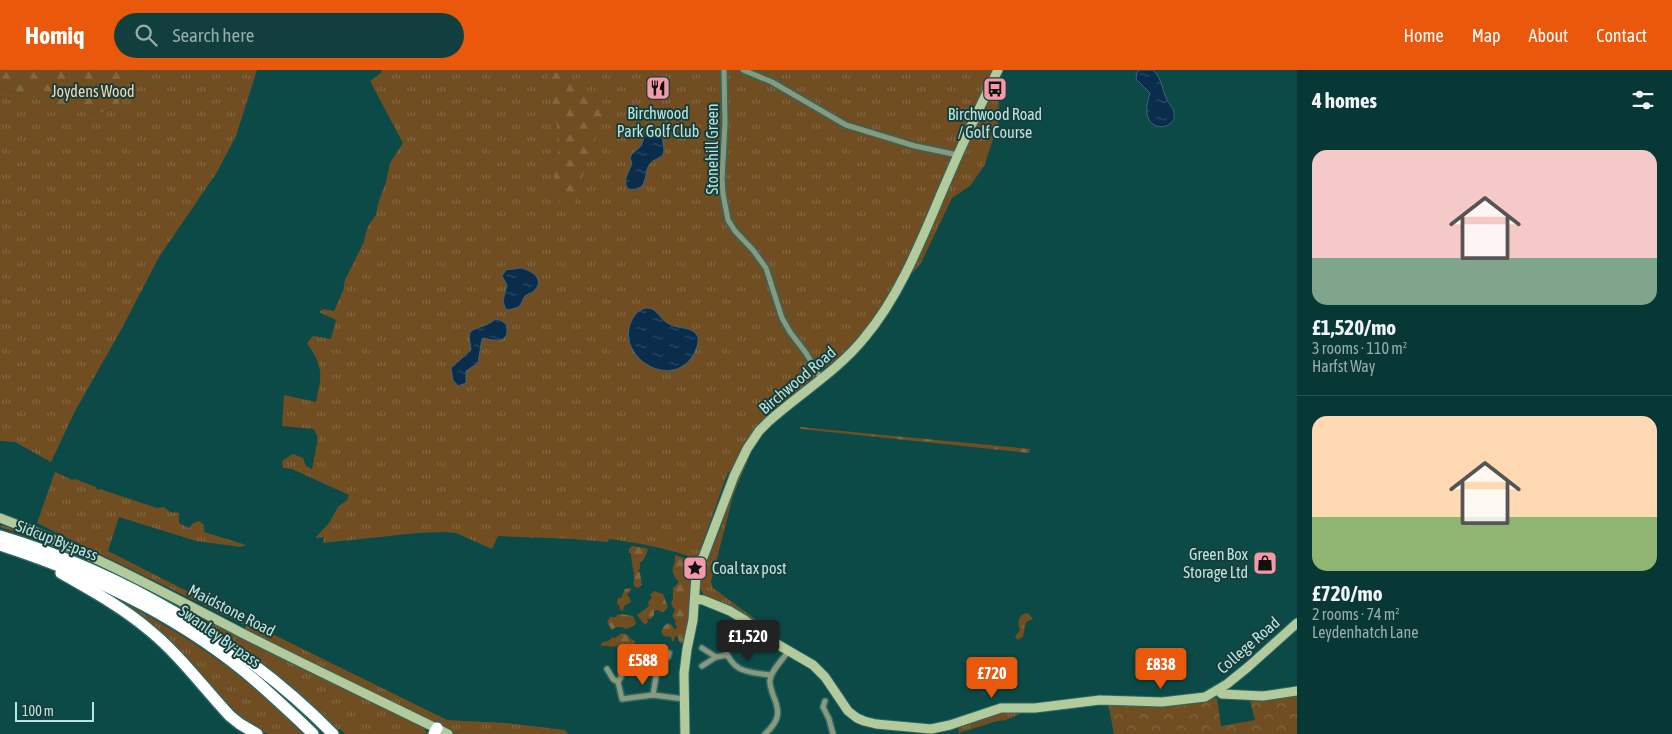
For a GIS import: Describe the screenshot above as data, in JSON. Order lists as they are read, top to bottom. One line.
{"streets":{"highway":["Sidcup By-pass","Swanley By-pass"],"street":["Stonehill Green","Birchwood Road","Maidstone Road","College Road"]},"crossings":[["Stonehill Green","Birchwood Road"],["Sidcup By-pass","Swanley By-pass"]],"parks":["Joydens Wood"],"places":{"restaurant":["Birchwood Park Golf Club"],"bus stop":["Birchwood Road / Golf Course"],"shop":["Green Box Storage Ltd"],"place":["Coal tax post"]},"scale_bar":"100 m","page":{"header":"Homiq","search":"Search here","nav":["Home","Map","About","Contact"],"heading":"4 homes","list":[{"name":"£1,520/mo","note":"3 rooms · 110 m² · Harfst Way"},{"name":"£720/mo","note":"2 rooms · 74 m² · Leydenhatch Lane"}],"price":["£1,520","£588","£838","£720"],"scale":"100 m"}}
